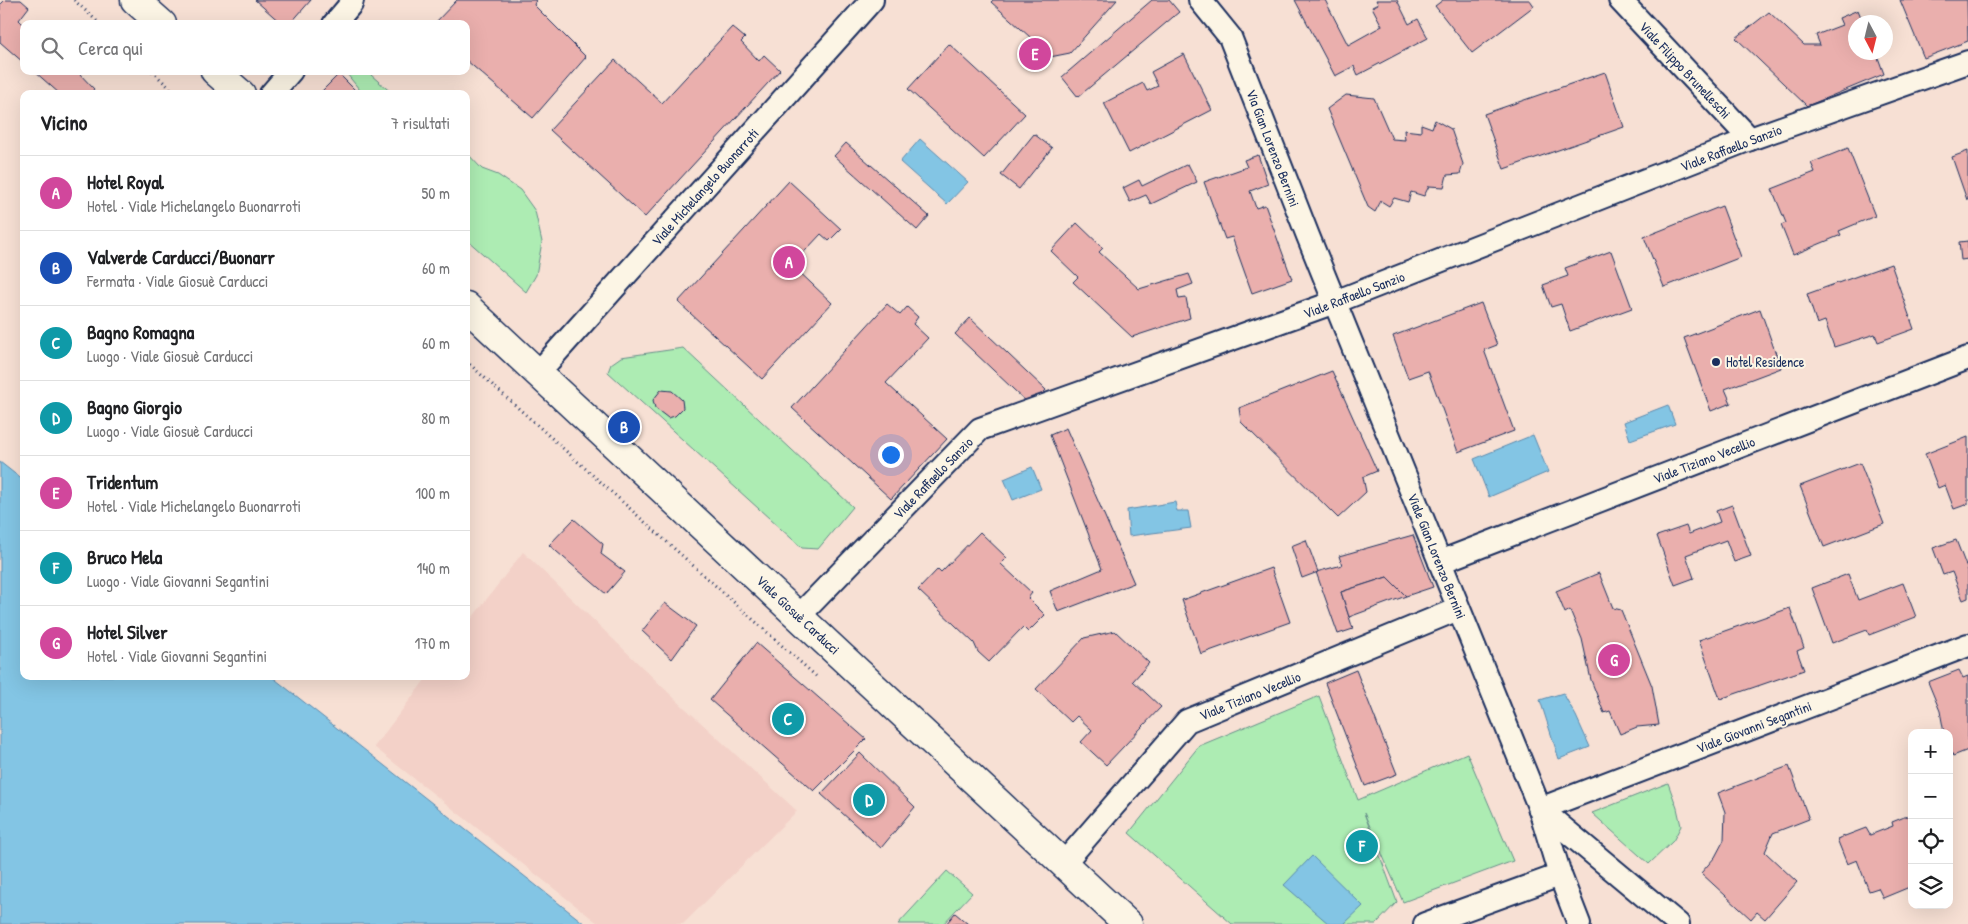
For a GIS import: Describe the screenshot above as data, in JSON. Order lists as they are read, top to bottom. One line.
{"streets":{"street":["Viale Filippo Brunelleschi","Via Gian Lorenzo Bernini","Viale Raffaello Sanzio","Viale Michelangelo Buonarroti","Viale Tiziano Vecellio","Viale Gian Lorenzo Bernini","Viale Giosuè Carducci","Viale Giovanni Segantini"]},"crossings":[["Viale Filippo Brunelleschi","Viale Raffaello Sanzio"],["Via Gian Lorenzo Bernini","Viale Raffaello Sanzio"],["Via Gian Lorenzo Bernini","Viale Gian Lorenzo Bernini"],["Viale Raffaello Sanzio","Viale Gian Lorenzo Bernini"],["Viale Raffaello Sanzio","Viale Giosuè Carducci"],["Viale Michelangelo Buonarroti","Viale Giosuè Carducci"],["Viale Tiziano Vecellio","Viale Gian Lorenzo Bernini"],["Viale Tiziano Vecellio","Viale Giosuè Carducci"],["Viale Gian Lorenzo Bernini","Viale Giovanni Segantini"]],"places":["Hotel Residence"],"north":"bottom","page":{"search":"Cerca qui","pins":["E","A","B","G","C","D","F"],"heading":["Vicino","7 risultati"],"list":[{"mark":"A","name":"Hotel Royal","note":"Hotel · Viale Michelangelo Buonarroti","value":"50 m"},{"mark":"B","name":"Valverde Carducci/Buonarr","note":"Fermata · Viale Giosuè Carducci","value":"60 m"},{"mark":"C","name":"Bagno Romagna","note":"Luogo · Viale Giosuè Carducci","value":"60 m"},{"mark":"D","name":"Bagno Giorgio","note":"Luogo · Viale Giosuè Carducci","value":"80 m"},{"mark":"E","name":"Tridentum","note":"Hotel · Viale Michelangelo Buonarroti","value":"100 m"},{"mark":"F","name":"Bruco Mela","note":"Luogo · Viale Giovanni Segantini","value":"140 m"},{"mark":"G","name":"Hotel Silver","note":"Hotel · Viale Giovanni Segantini","value":"170 m"}],"map_buttons":["+","−"]}}
